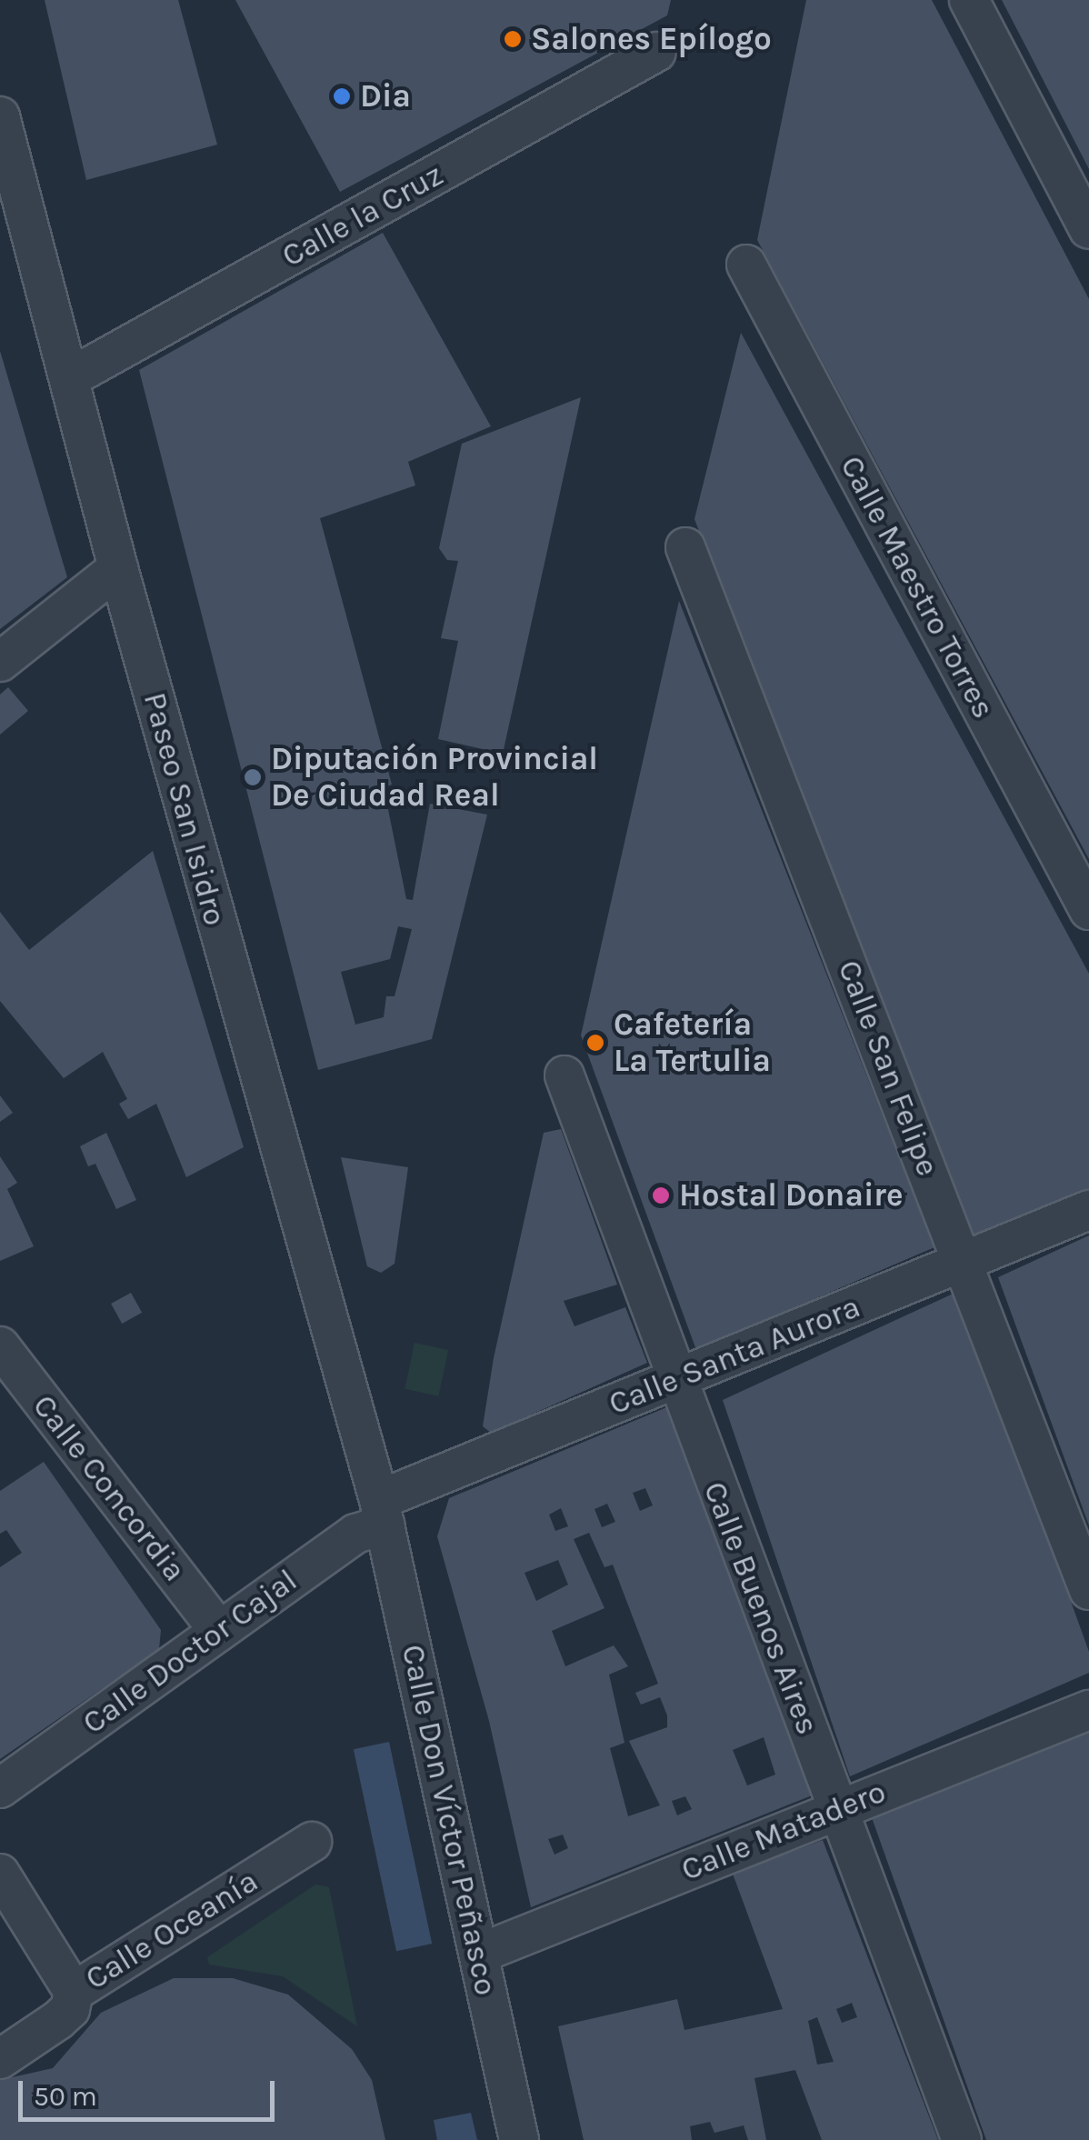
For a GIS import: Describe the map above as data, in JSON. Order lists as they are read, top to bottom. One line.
{"streets":{"street":["Calle la Cruz","Calle Maestro Torres","Paseo San Isidro","Calle San Felipe","Calle Santa Aurora","Calle Concordia","Calle Buenos Aires","Calle Doctor Cajal","Calle Don Víctor Peñasco","Calle Matadero","Calle Oceanía"]},"crossings":[["Calle la Cruz","Paseo San Isidro"],["Paseo San Isidro","Calle Santa Aurora"],["Paseo San Isidro","Calle Doctor Cajal"],["Paseo San Isidro","Calle Don Víctor Peñasco"],["Calle San Felipe","Calle Santa Aurora"],["Calle Santa Aurora","Calle Buenos Aires"],["Calle Santa Aurora","Calle Doctor Cajal"],["Calle Santa Aurora","Calle Don Víctor Peñasco"],["Calle Concordia","Calle Doctor Cajal"],["Calle Buenos Aires","Calle Matadero"],["Calle Doctor Cajal","Calle Don Víctor Peñasco"],["Calle Don Víctor Peñasco","Calle Matadero"]],"places":["Salones Epílogo","Dia","Diputación Provincial De Ciudad Real","Cafetería La Tertulia","Hostal Donaire"],"scale_bar":"50 m"}
